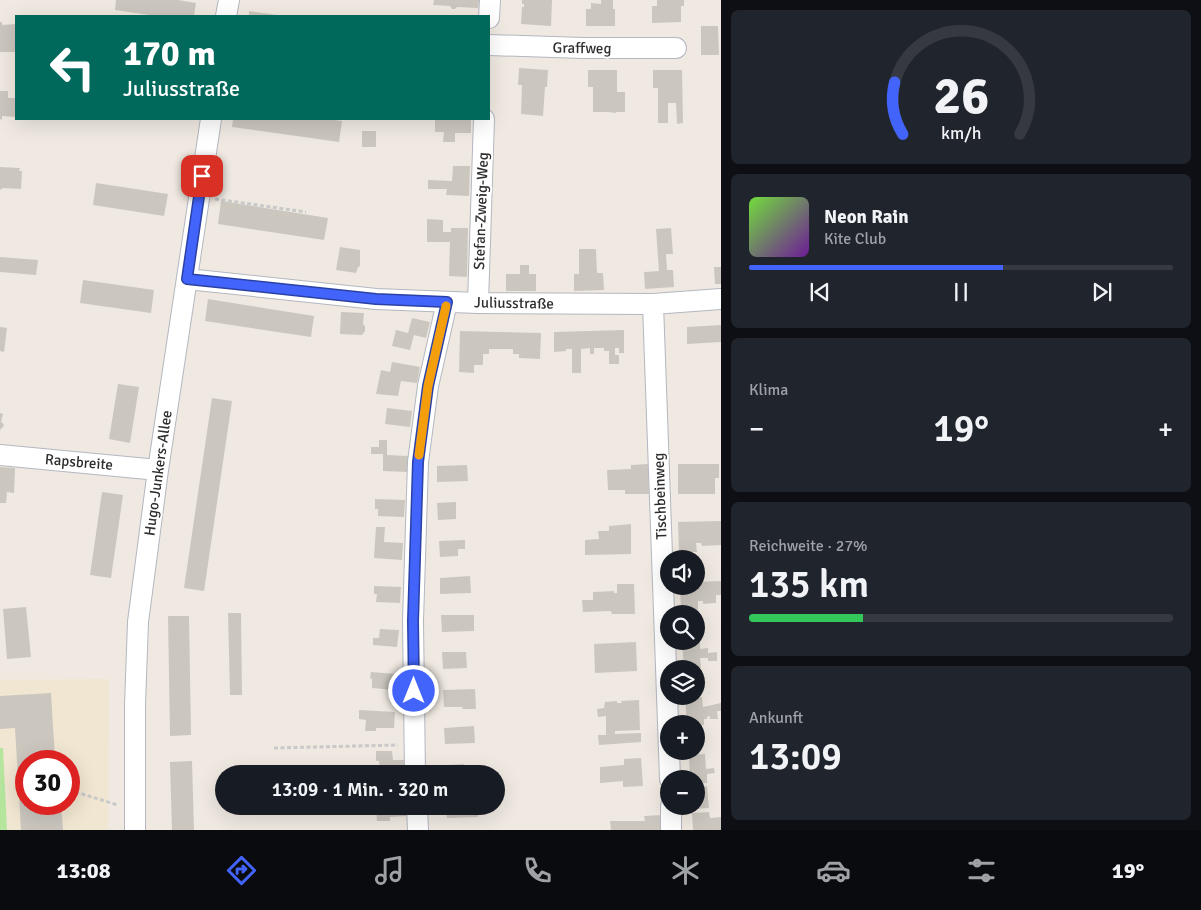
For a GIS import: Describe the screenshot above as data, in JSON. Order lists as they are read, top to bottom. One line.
{"streets":{"street":["Graffweg","Stefan-Zweig-Weg","Juliusstraße","Rapsbreite","Hugo-Junkers-Allee","Tischbeinweg"]},"crossings":[["Stefan-Zweig-Weg","Juliusstraße"],["Juliusstraße","Hugo-Junkers-Allee"],["Juliusstraße","Tischbeinweg"],["Rapsbreite","Hugo-Junkers-Allee"]],"page":{"turn":["170 m","Juliusstraße"],"song":["Neon Rain","Kite Club"],"tile":["Klima",["Reichweite · 27%","135 km"],["Ankunft","13:09"]],"heat":["−","19°","+"],"map_buttons":["+","−"],"limit":"30","trip":"13:09 · 1 Min. · 320 m","tabs":["13:08","19°"],"gauge":["26","km/h"]}}
